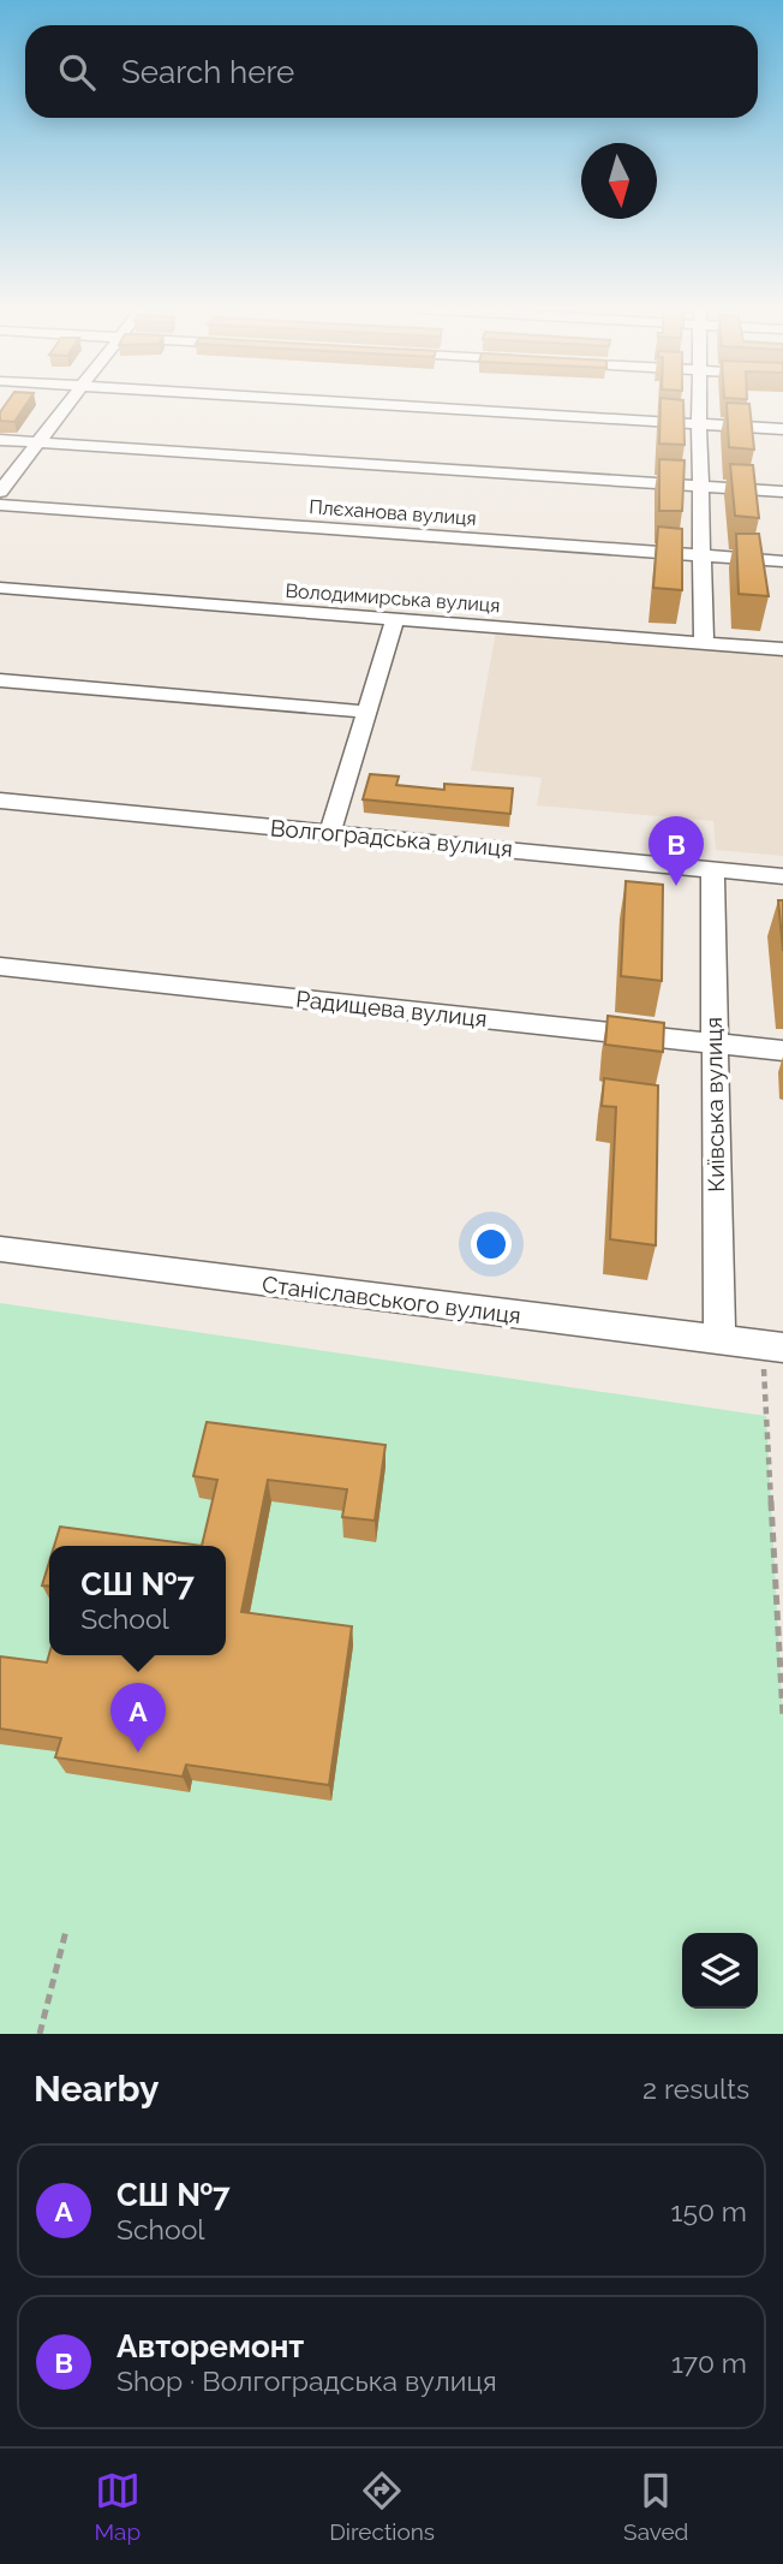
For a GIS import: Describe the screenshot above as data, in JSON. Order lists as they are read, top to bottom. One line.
{"streets":{"street":["Плєханова вулиця","Володимирська вулиця","Волгоградська вулиця","Радищева вулиця","Київська вулиця","Станіславського вулиця"]},"crossings":[["Волгоградська вулиця","Київська вулиця"],["Радищева вулиця","Київська вулиця"],["Київська вулиця","Станіславського вулиця"]],"north":"bottom","page":{"search":"Search here","pins":["B","A"],"popup":["СШ №7","School"],"heading":["Nearby","2 results"],"list":[{"mark":"A","name":"СШ №7","note":"School","value":"150 m"},{"mark":"B","name":"Авторемонт","note":"Shop · Волгоградська вулиця","value":"170 m"}],"nav":["Map","Directions","Saved"]}}
